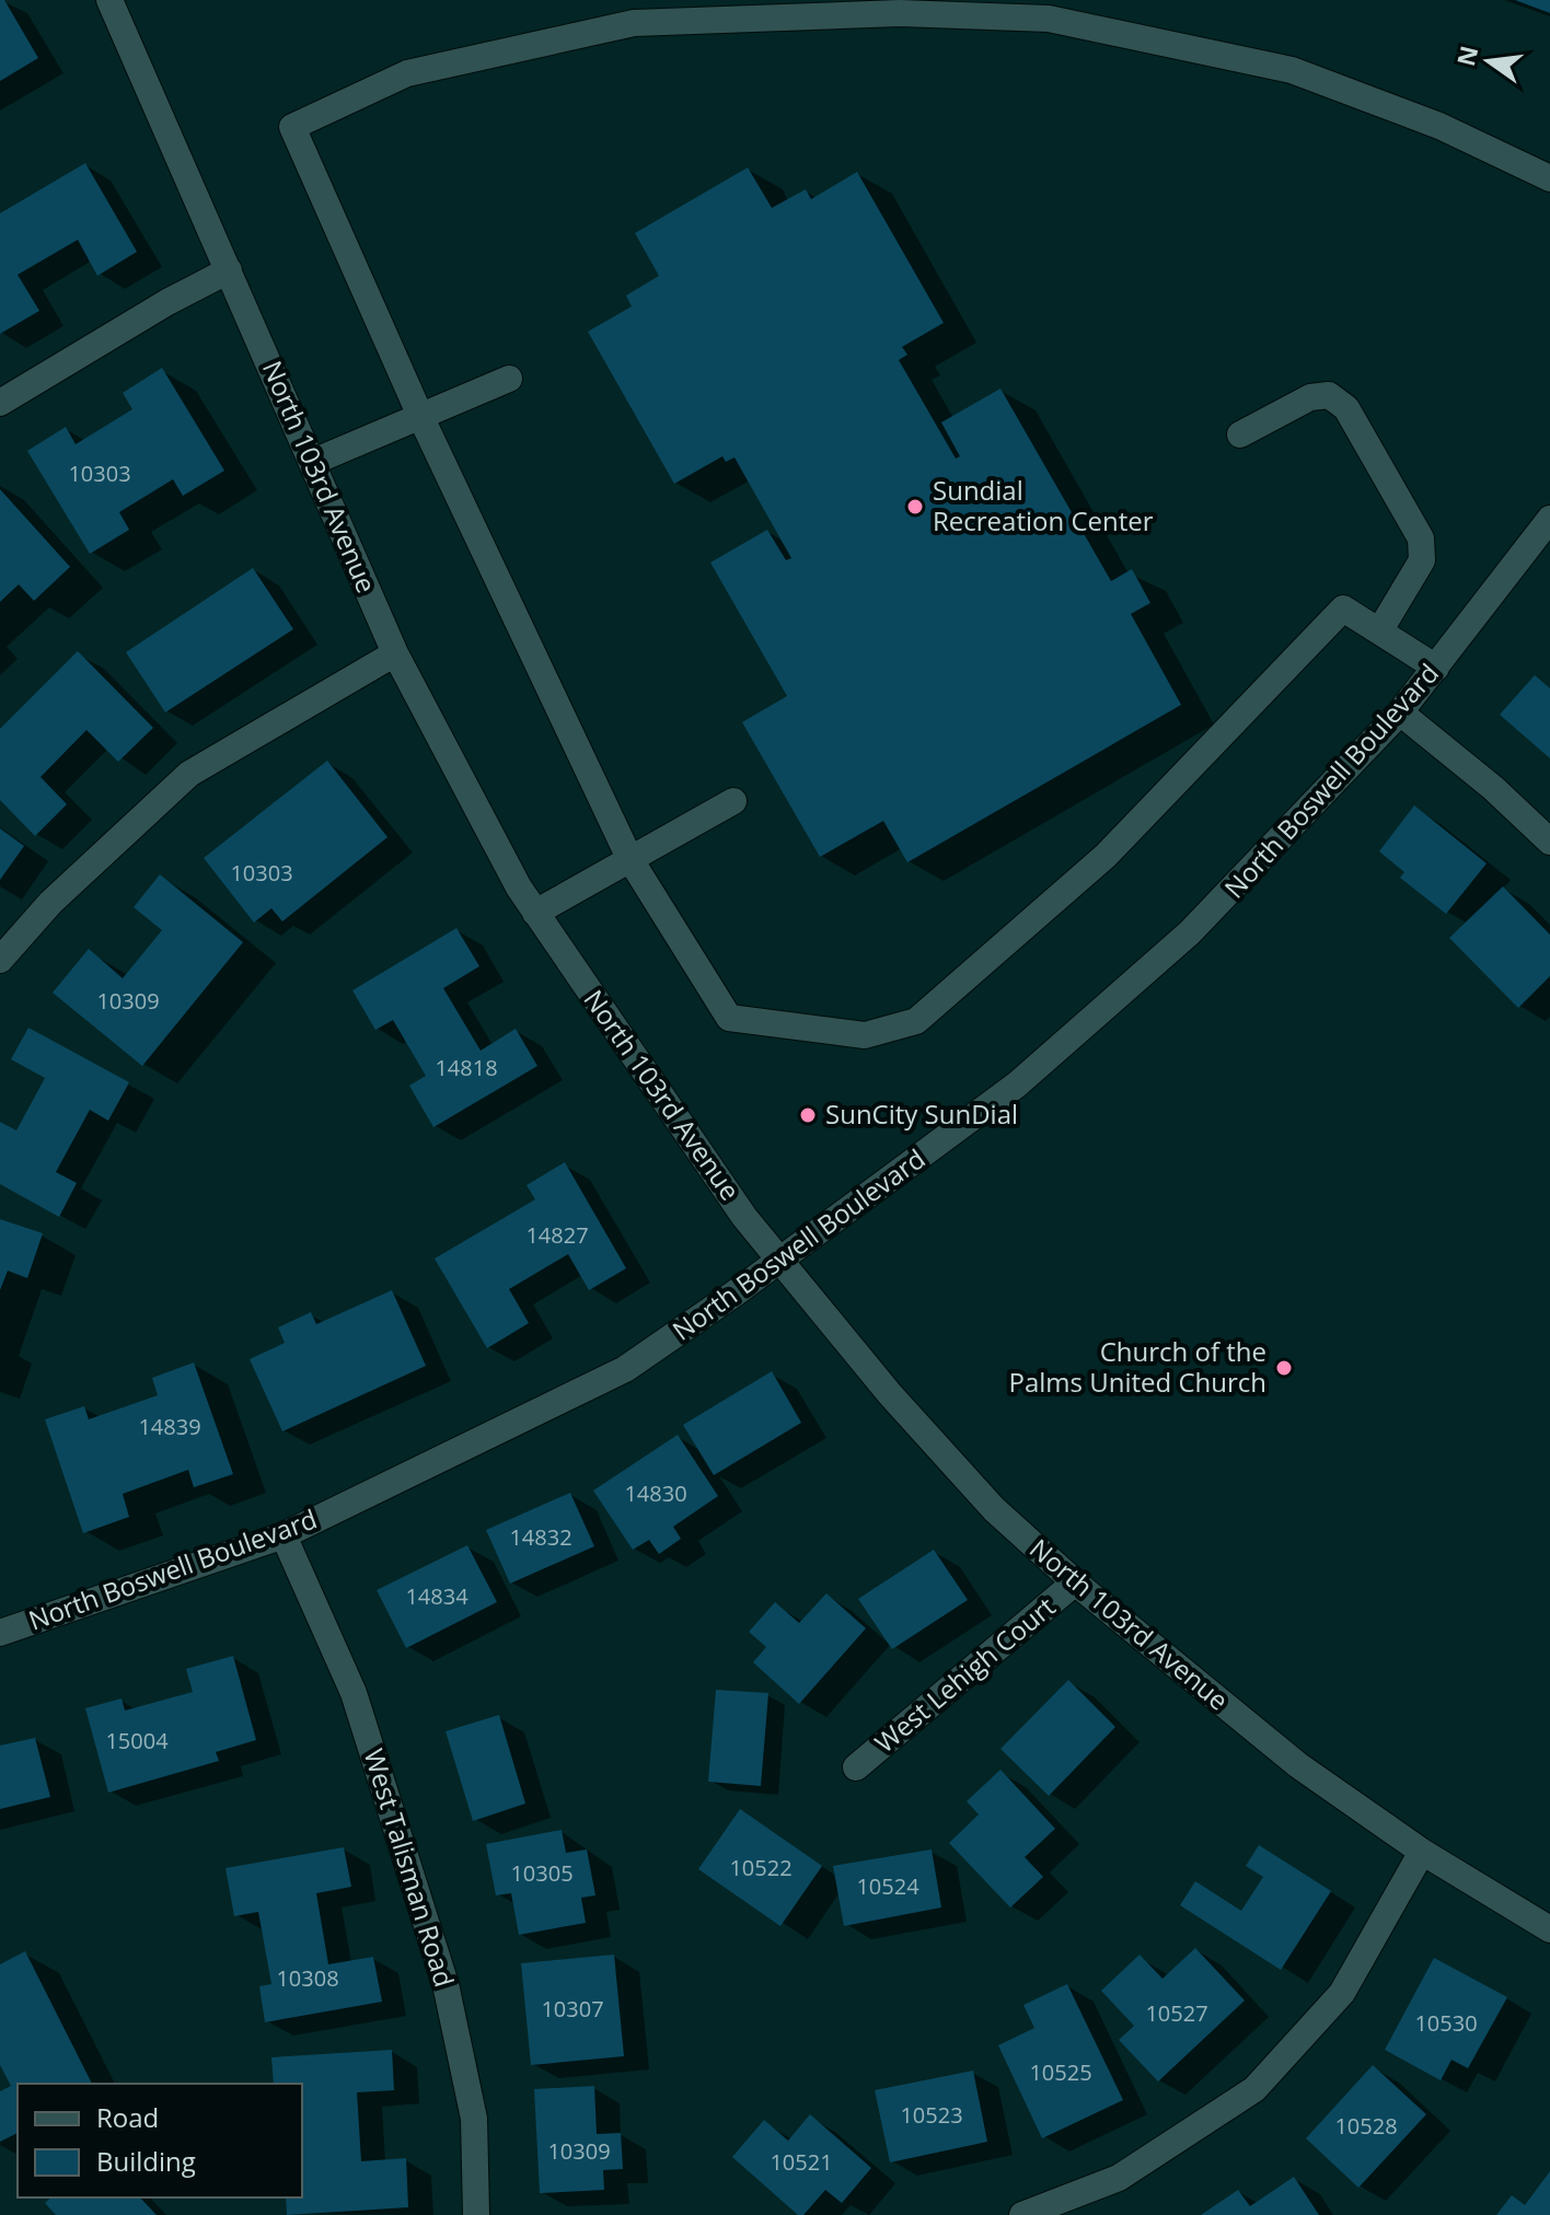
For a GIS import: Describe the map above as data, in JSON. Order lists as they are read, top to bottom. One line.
{"streets":{"street":["North 103rd Avenue","North Boswell Boulevard","West Lehigh Court","West Talisman Road"]},"crossings":[["North 103rd Avenue","North Boswell Boulevard"],["North 103rd Avenue","West Lehigh Court"],["North Boswell Boulevard","West Talisman Road"]],"places":["Sundial Recreation Center","SunCity SunDial","Church of the Palms United Church"],"house_numbers":["10303","10303","10309","14818","14827","14839","14830","14832","14834","15004","10522","10305","10524","10308","10307","10527","10530","10525","10523","10528","10309","10521"],"legend":["Road","Building"],"north":"left"}
